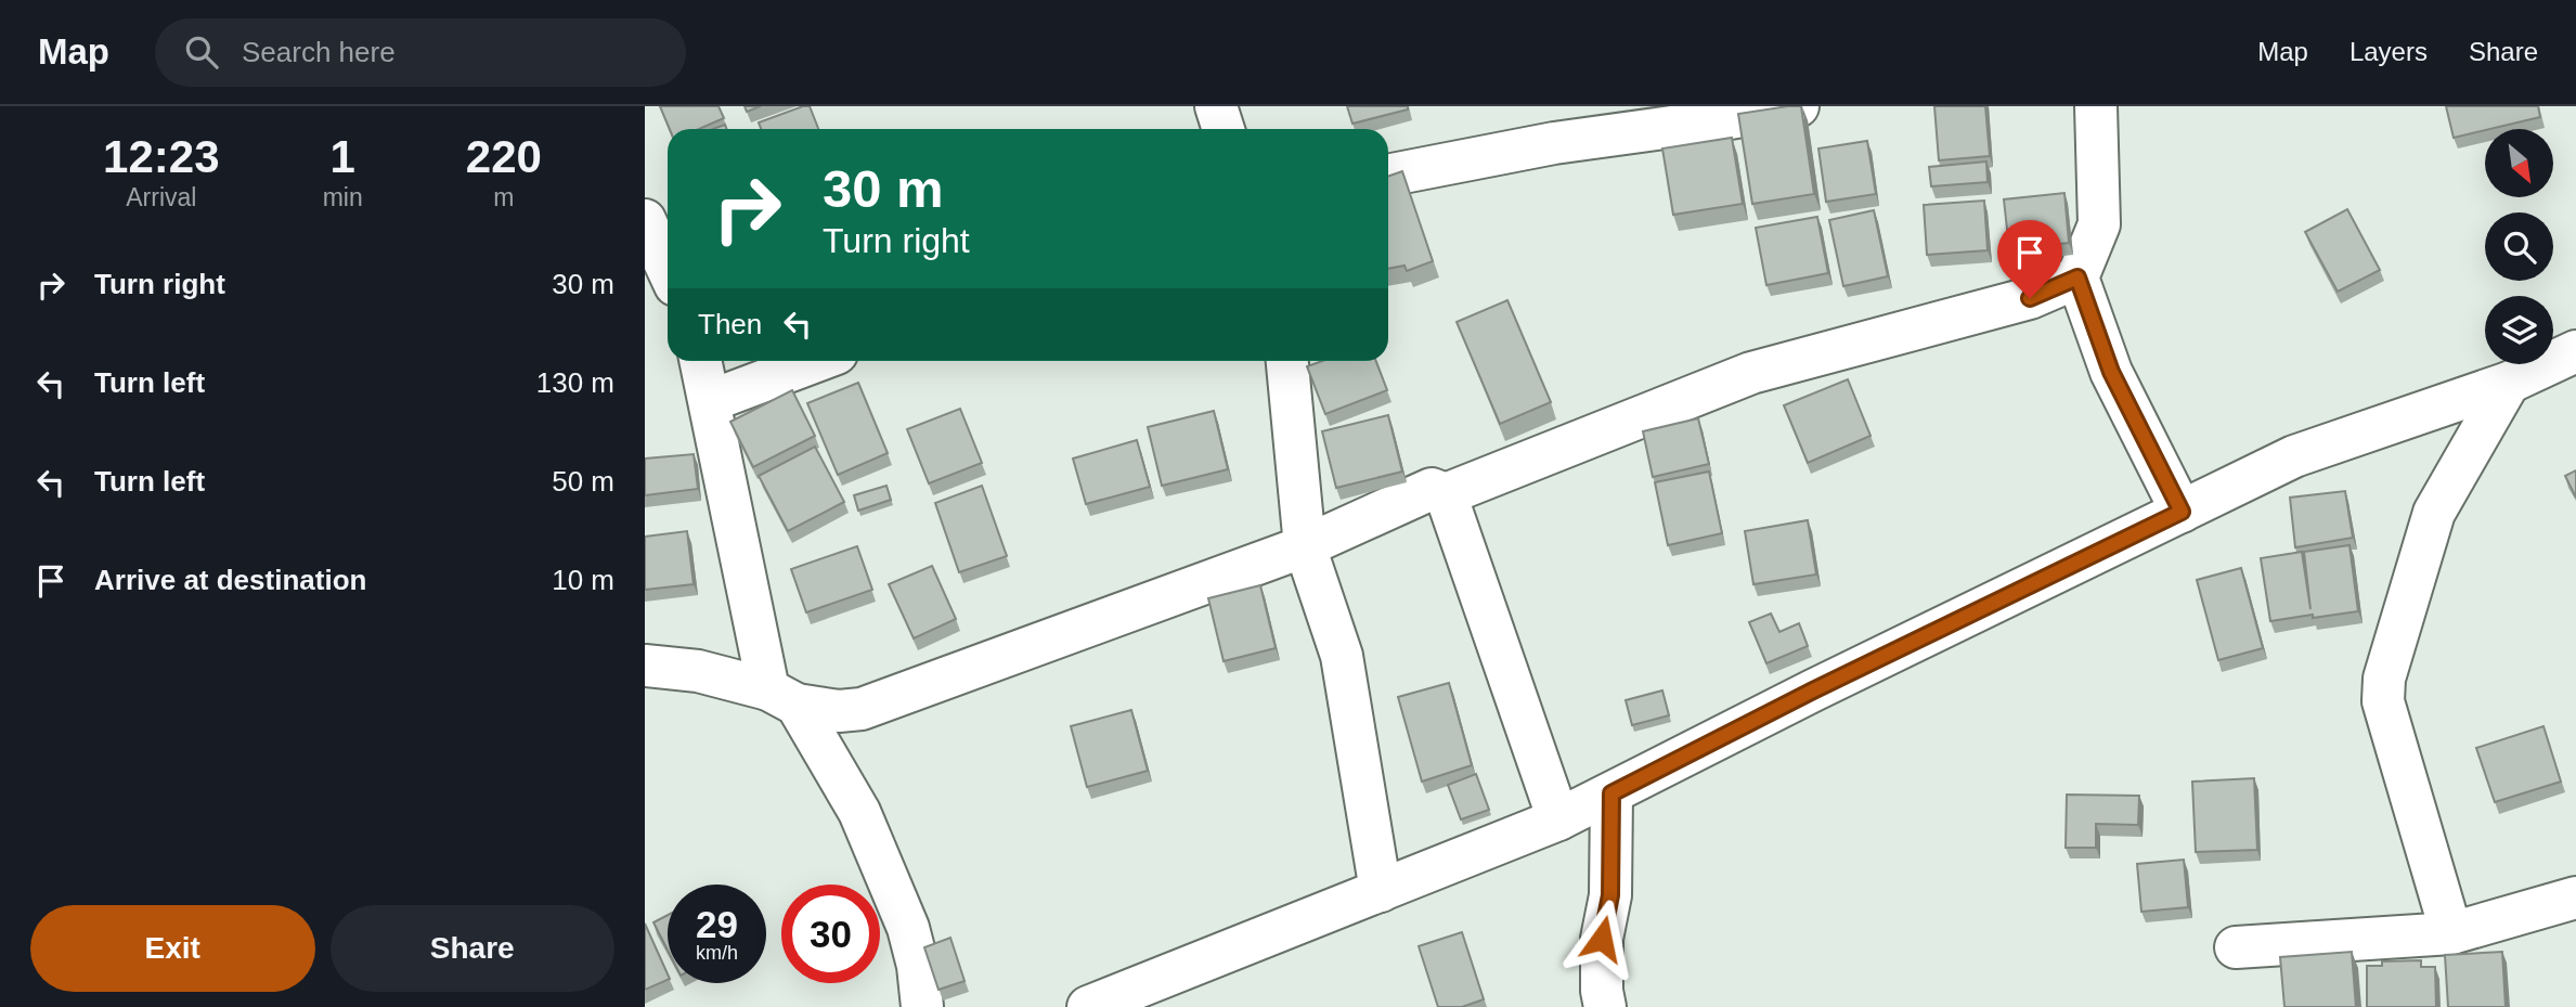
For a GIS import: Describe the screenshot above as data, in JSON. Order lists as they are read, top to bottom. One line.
{"north":"bottom right","page":{"header":"Map","search":"Search here","nav":["Map","Layers","Share"],"eta":["12:23","Arrival","1","min","220","m"],"turn":["30 m","Turn right"],"list":[{"name":"Turn right","value":"30 m"},{"name":"Turn left","value":"130 m"},{"name":"Turn left","value":"50 m"},{"name":"Arrive at destination","value":"10 m"}],"then":"Then","speed":"29 km/h","limit":"30","buttons":["Exit","Share"]}}
